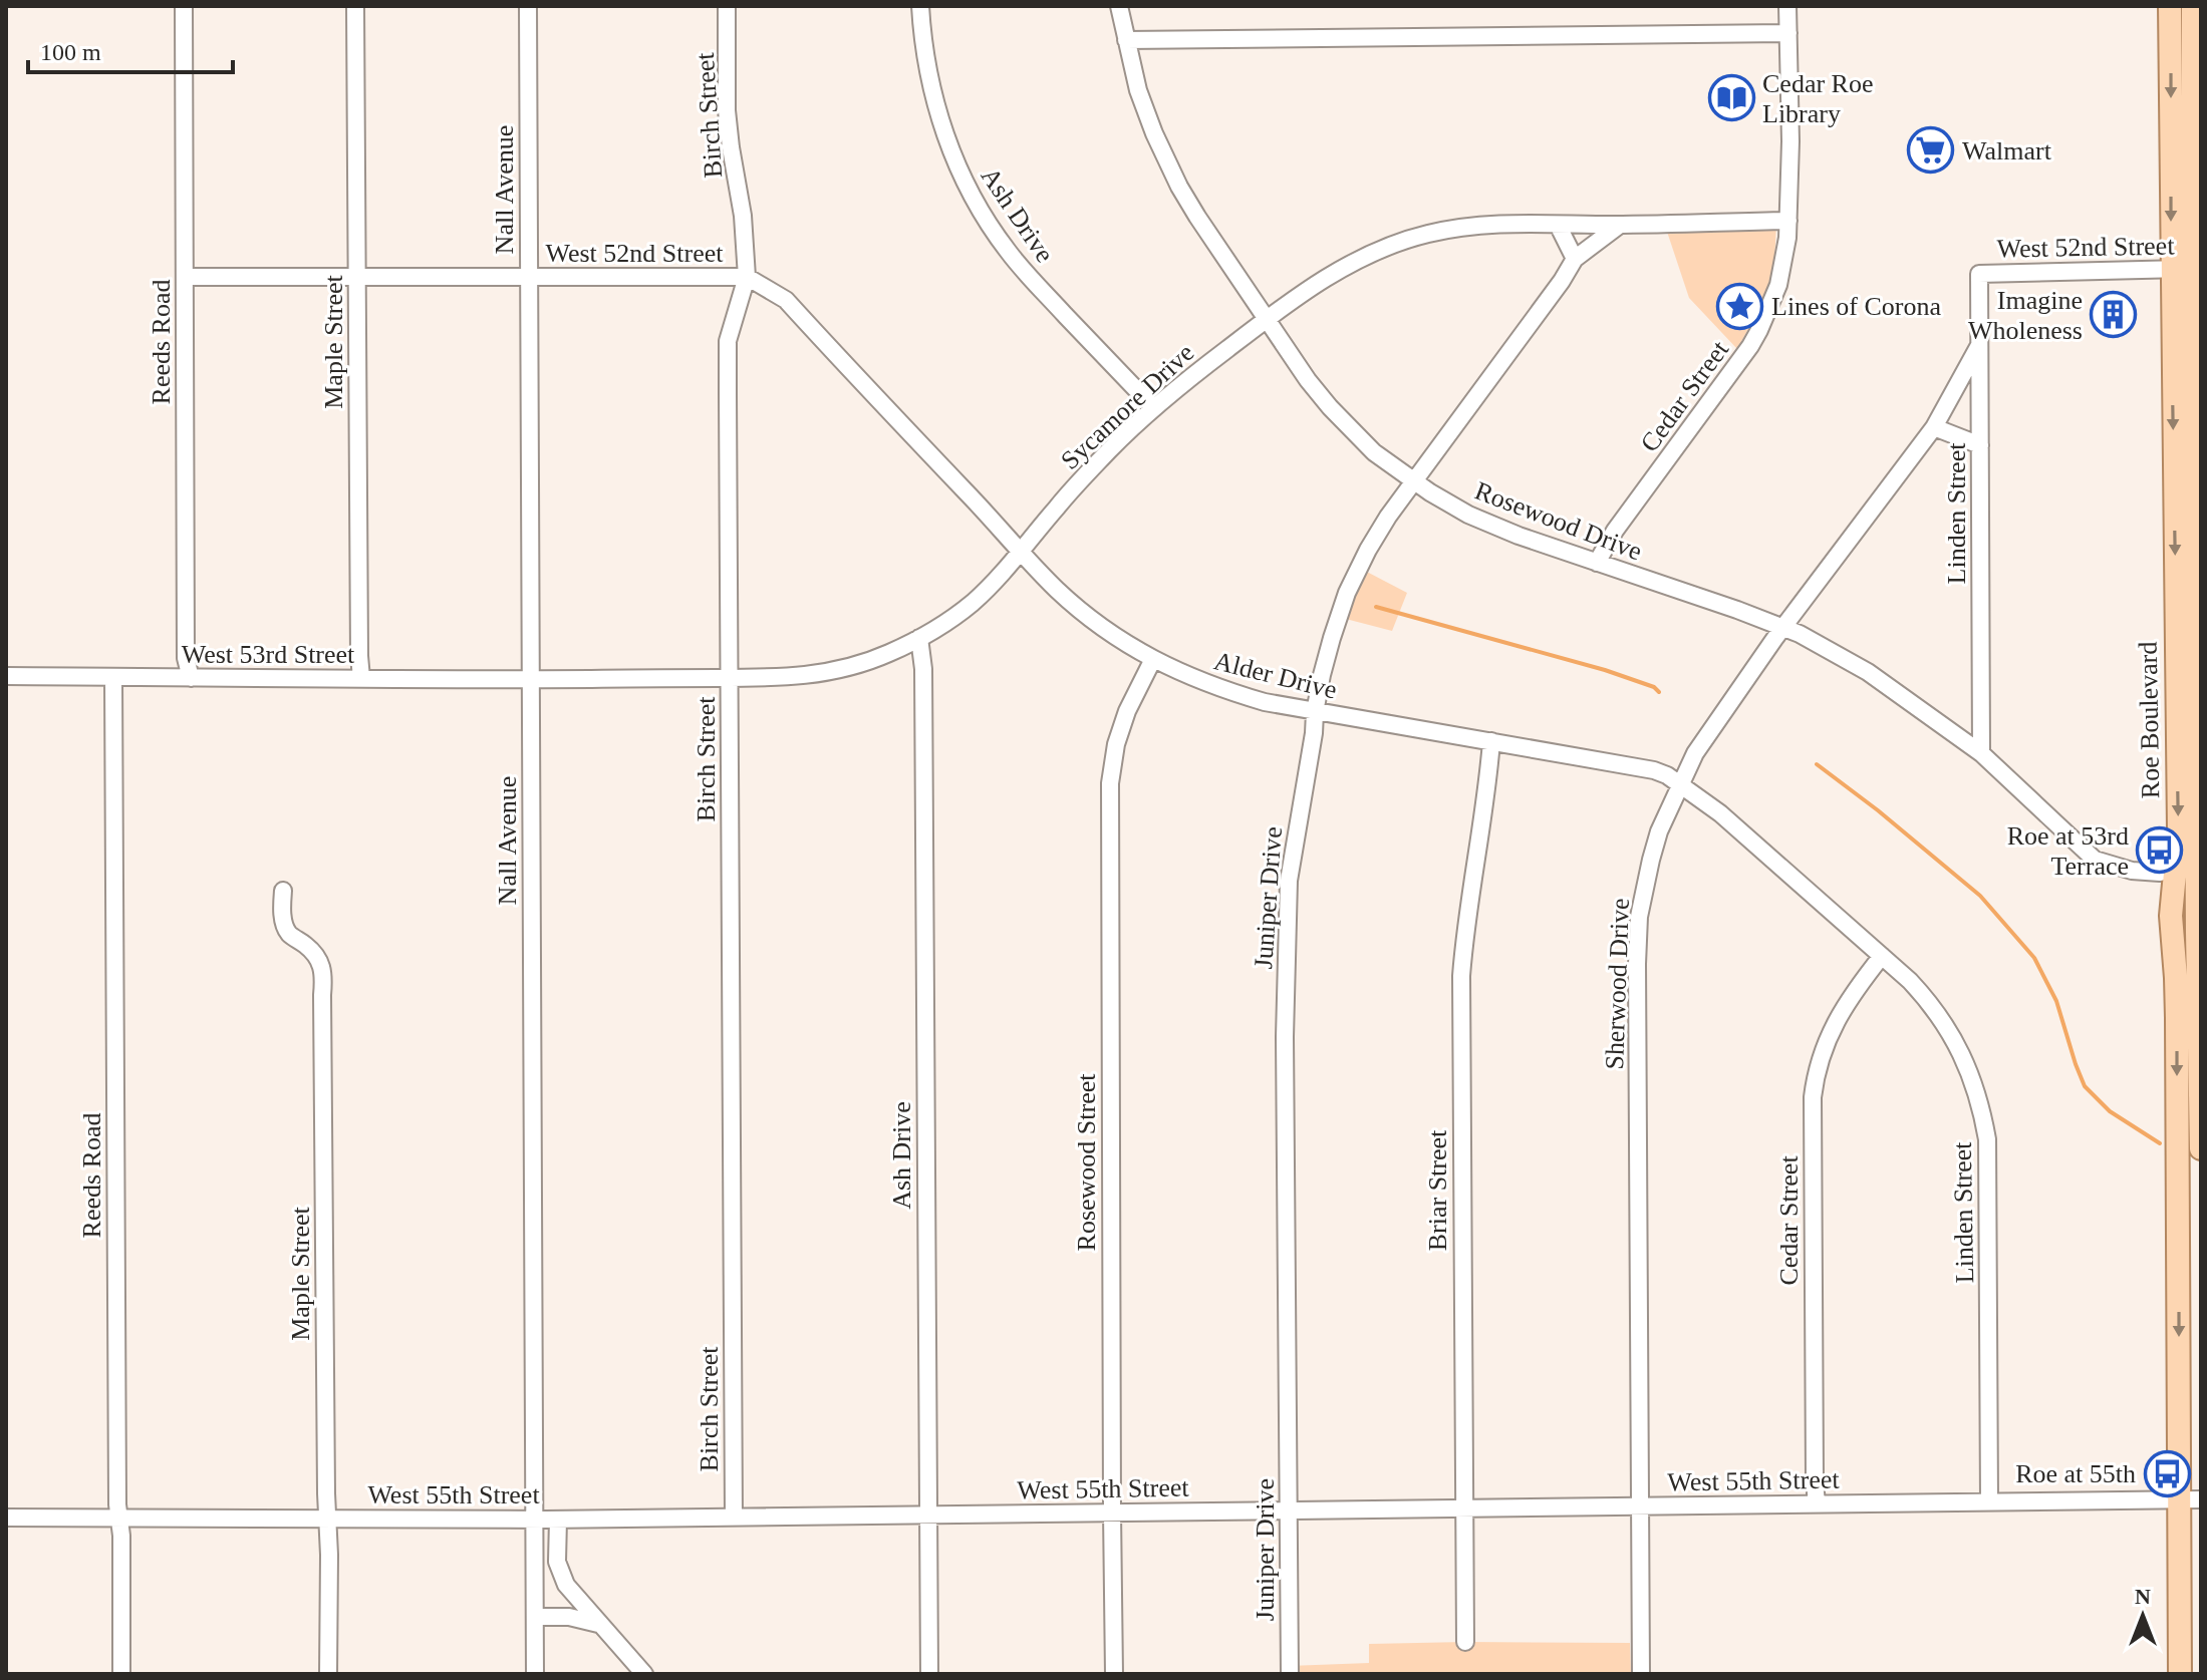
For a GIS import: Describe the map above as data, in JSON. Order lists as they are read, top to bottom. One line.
{"streets":{"main road":["Roe Boulevard"],"street":["Birch Street","Nall Avenue","Ash Drive","West 52nd Street","Reeds Road","Maple Street","Cedar Street","Sycamore Drive","Linden Street","Rosewood Drive","West 53rd Street","Alder Drive","Juniper Drive","Sherwood Drive","Rosewood Street","Briar Street","West 55th Street"]},"crossings":[["Birch Street","West 52nd Street"],["Birch Street","Sycamore Drive"],["Birch Street","Alder Drive"],["Birch Street","West 55th Street"],["Nall Avenue","West 52nd Street"],["Nall Avenue","Sycamore Drive"],["Nall Avenue","West 53rd Street"],["Nall Avenue","West 55th Street"],["Ash Drive","Sycamore Drive"],["Ash Drive","West 55th Street"],["West 52nd Street","Reeds Road"],["West 52nd Street","Maple Street"],["West 52nd Street","Linden Street"],["West 52nd Street","Alder Drive"],["West 52nd Street","Roe Boulevard"],["Reeds Road","West 53rd Street"],["Reeds Road","West 55th Street"],["Maple Street","West 53rd Street"],["Maple Street","West 55th Street"],["Cedar Street","Sycamore Drive"],["Cedar Street","Linden Street"],["Cedar Street","Rosewood Drive"],["Cedar Street","Alder Drive"],["Cedar Street","West 55th Street"],["Sycamore Drive","Rosewood Drive"],["Sycamore Drive","West 53rd Street"],["Sycamore Drive","Alder Drive"],["Sycamore Drive","Juniper Drive"],["Linden Street","Rosewood Drive"],["Linden Street","Alder Drive"],["Linden Street","Sherwood Drive"],["Linden Street","West 55th Street"],["Rosewood Drive","Roe Boulevard"],["Rosewood Drive","Juniper Drive"],["Rosewood Drive","Sherwood Drive"],["Alder Drive","Juniper Drive"],["Alder Drive","Sherwood Drive"],["Alder Drive","Rosewood Street"],["Alder Drive","Briar Street"],["Roe Boulevard","West 55th Street"],["Juniper Drive","West 55th Street"],["Sherwood Drive","West 55th Street"],["Rosewood Street","West 55th Street"],["Briar Street","West 55th Street"]],"places":{"library":["Cedar Roe Library"],"supermarket":["Walmart"],"place":["Lines of Corona"],"building":["Imagine Wholeness"],"bus stop":["Roe at 53rd Terrace","Roe at 55th"]},"scale_bar":"100 m","north":"top"}
